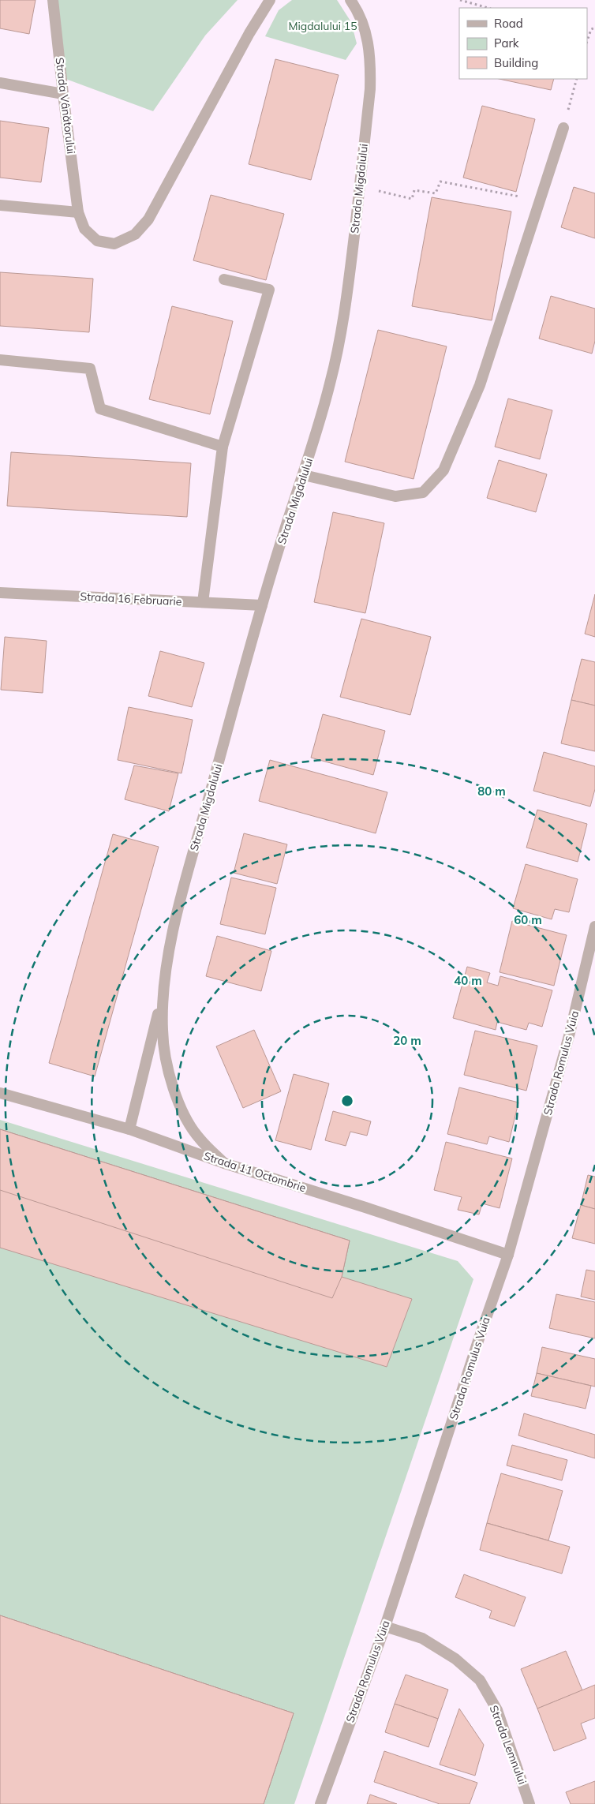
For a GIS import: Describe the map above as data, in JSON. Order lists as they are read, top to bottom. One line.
{"streets":{"street":["Strada Vânătorului","Strada Migdalului","Strada 16 Februarie","Strada Romulus Vuia","Strada 11 Octombrie","Strada Lemnului"]},"crossings":[["Strada Migdalului","Strada 16 Februarie"],["Strada Migdalului","Strada 11 Octombrie"],["Strada Romulus Vuia","Strada 11 Octombrie"],["Strada Romulus Vuia","Strada Lemnului"]],"parks":["Migdalului 15"],"legend":["Road","Park","Building"],"rings":["80 m","60 m","40 m","20 m"]}
